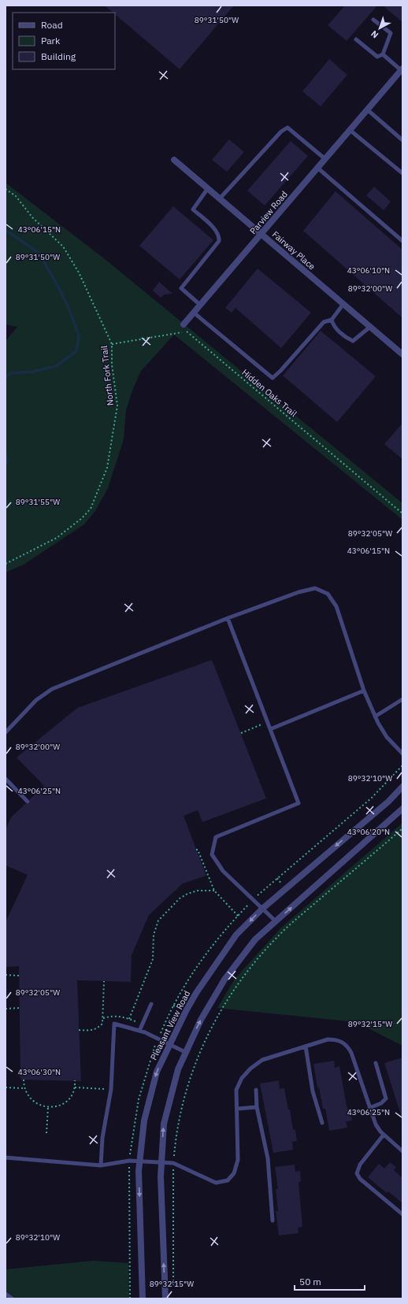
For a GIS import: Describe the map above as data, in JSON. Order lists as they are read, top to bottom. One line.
{"streets":{"street":["Parview Road","Fairway Place","Pleasant View Road"],"path":["North Fork Trail","Hidden Oaks Trail"]},"crossings":[["Parview Road","Fairway Place"],["North Fork Trail","Hidden Oaks Trail"]],"legend":["Road","Park","Building"],"scale_bar":"50 m","north":"bottom left","coordinates":["89°31'50\"W","43°06'15\"N","43°06'10\"N","89°32'00\"W","89°31'55\"W","89°32'05\"W","89°32'10\"W","43°06'25\"N","43°06'20\"N","89°32'15\"W","43°06'30\"N"]}
